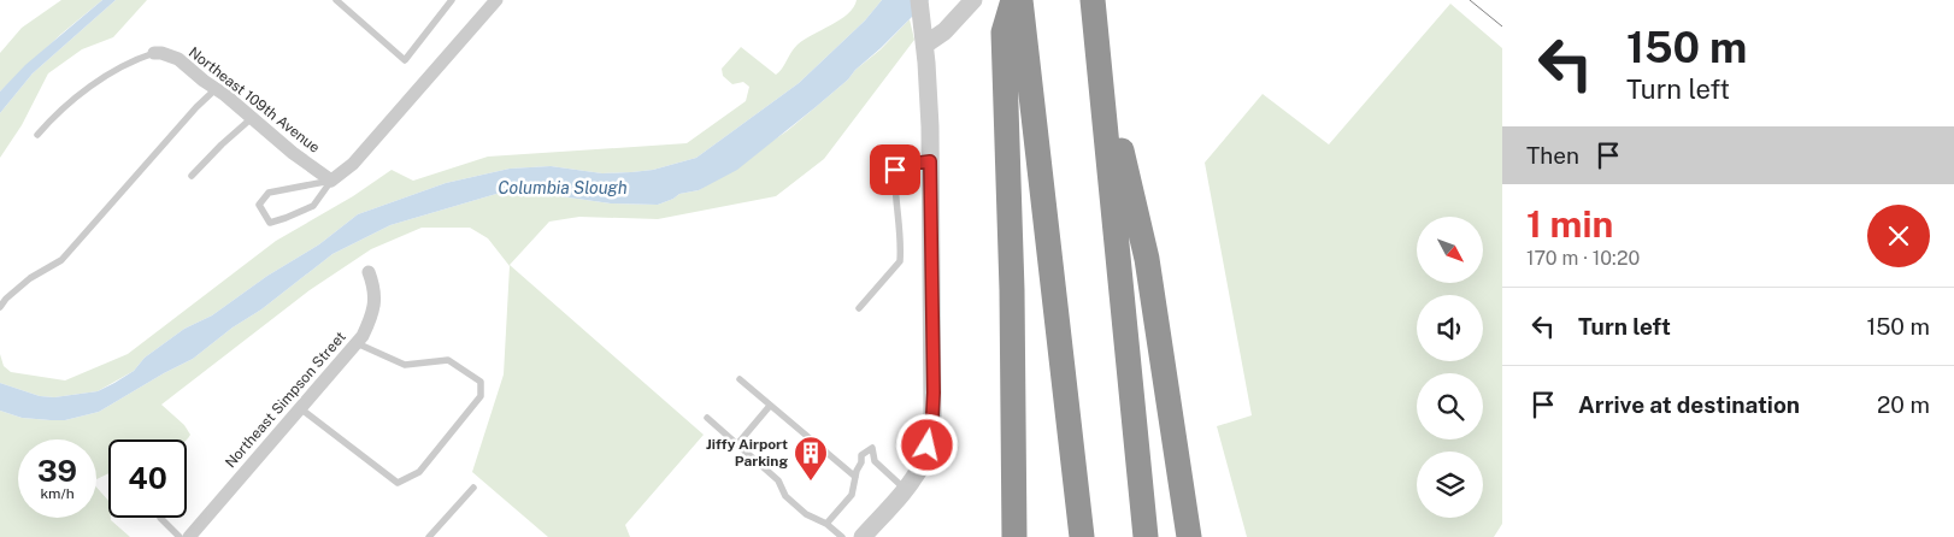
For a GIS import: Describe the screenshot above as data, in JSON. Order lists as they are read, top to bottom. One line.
{"streets":{"street":["Northeast 109th Avenue","Northeast Simpson Street"]},"water":["Columbia Slough"],"places":{"building":["Jiffy Airport Parking"]},"north":"bottom right","page":{"turn":["150 m","Turn left"],"then":"Then","heading":["1 min","170 m · 10:20"],"list":[{"name":"Turn left","value":"150 m"},{"name":"Arrive at destination","value":"20 m"}],"speed":"39 km/h","limit":"40"}}
